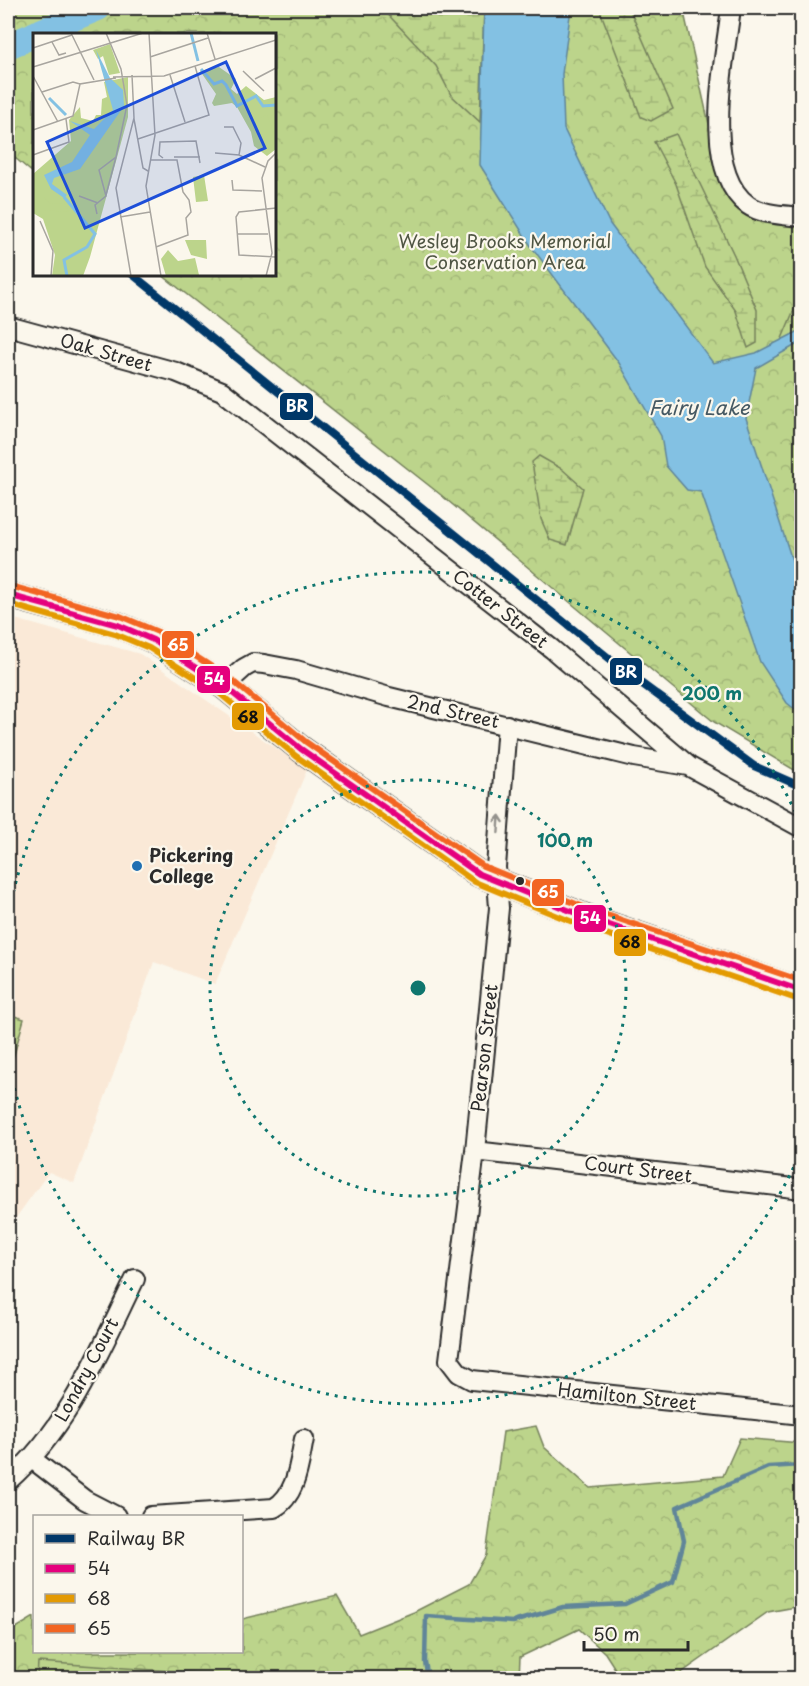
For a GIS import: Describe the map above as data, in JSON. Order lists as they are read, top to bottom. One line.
{"streets":{"street":["Oak Street","Cotter Street","2nd Street","Pearson Street","Court Street","Londry Court","Hamilton Street"]},"crossings":[["Oak Street","Cotter Street"],["Cotter Street","2nd Street"],["2nd Street","Pearson Street"],["Pearson Street","Court Street"],["Pearson Street","Hamilton Street"]],"water":["Fairy Lake"],"parks":["Wesley Brooks Memorial Conservation Area"],"places":["Pickering College"],"lines":["rail line BR","transit line 65","transit line 54","transit line 68"],"legend":["Railway BR","54","68","65"],"scale_bar":"50 m","rings":["200 m","100 m"]}
